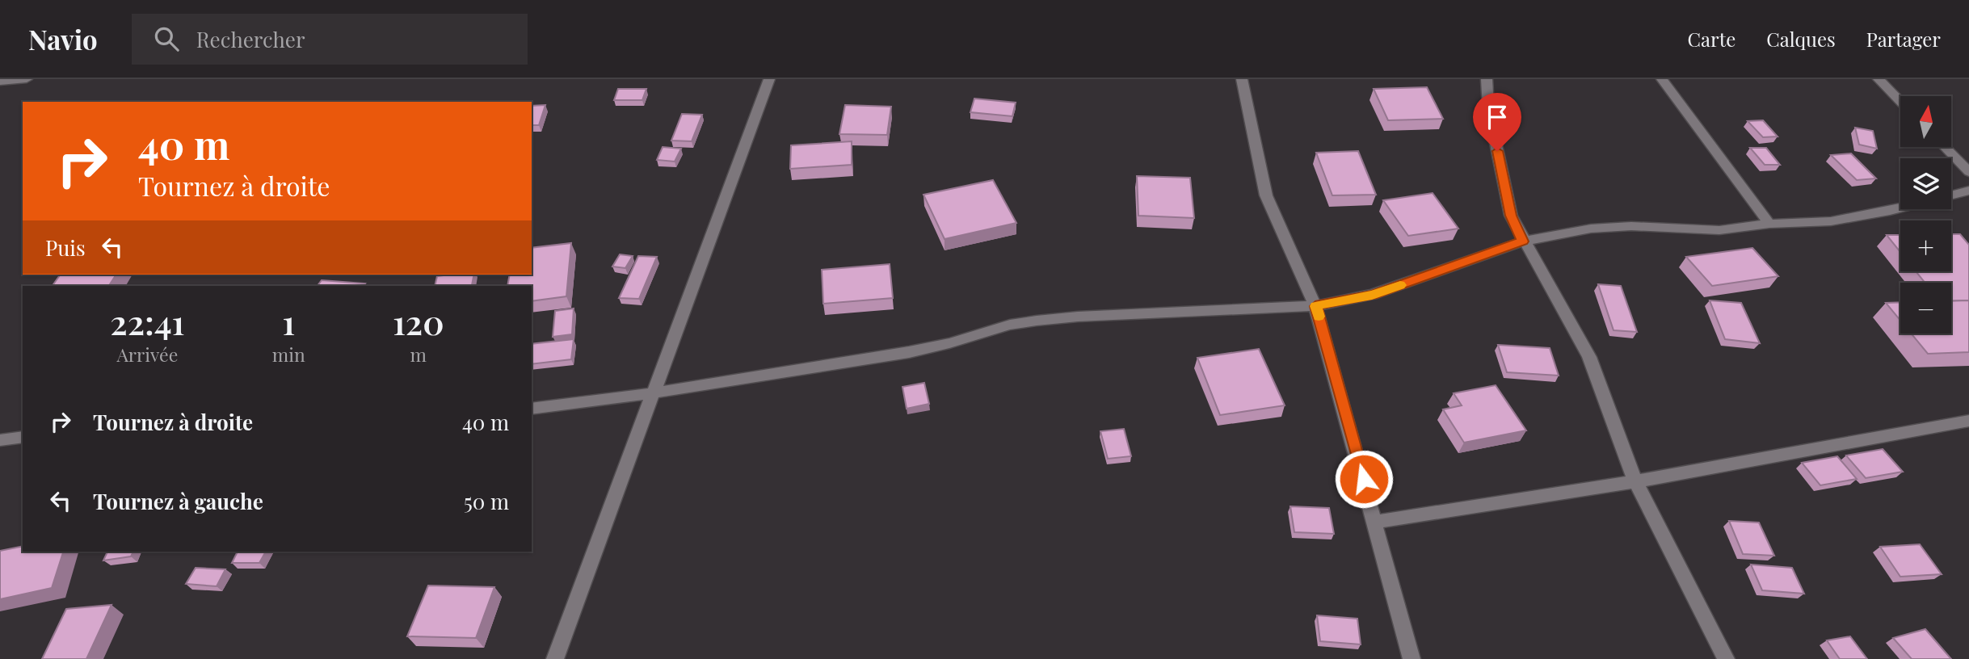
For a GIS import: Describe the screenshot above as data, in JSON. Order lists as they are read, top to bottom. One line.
{"north":"top","page":{"header":"Navio","search":"Rechercher","nav":["Carte","Calques","Partager"],"map_buttons":["+","−"],"turn":["40 m","Tournez à droite"],"then":"Puis","eta":["22:41","Arrivée","1","min","120","m"],"list":[{"name":"Tournez à droite","value":"40 m"},{"name":"Tournez à gauche","value":"50 m"}]}}
